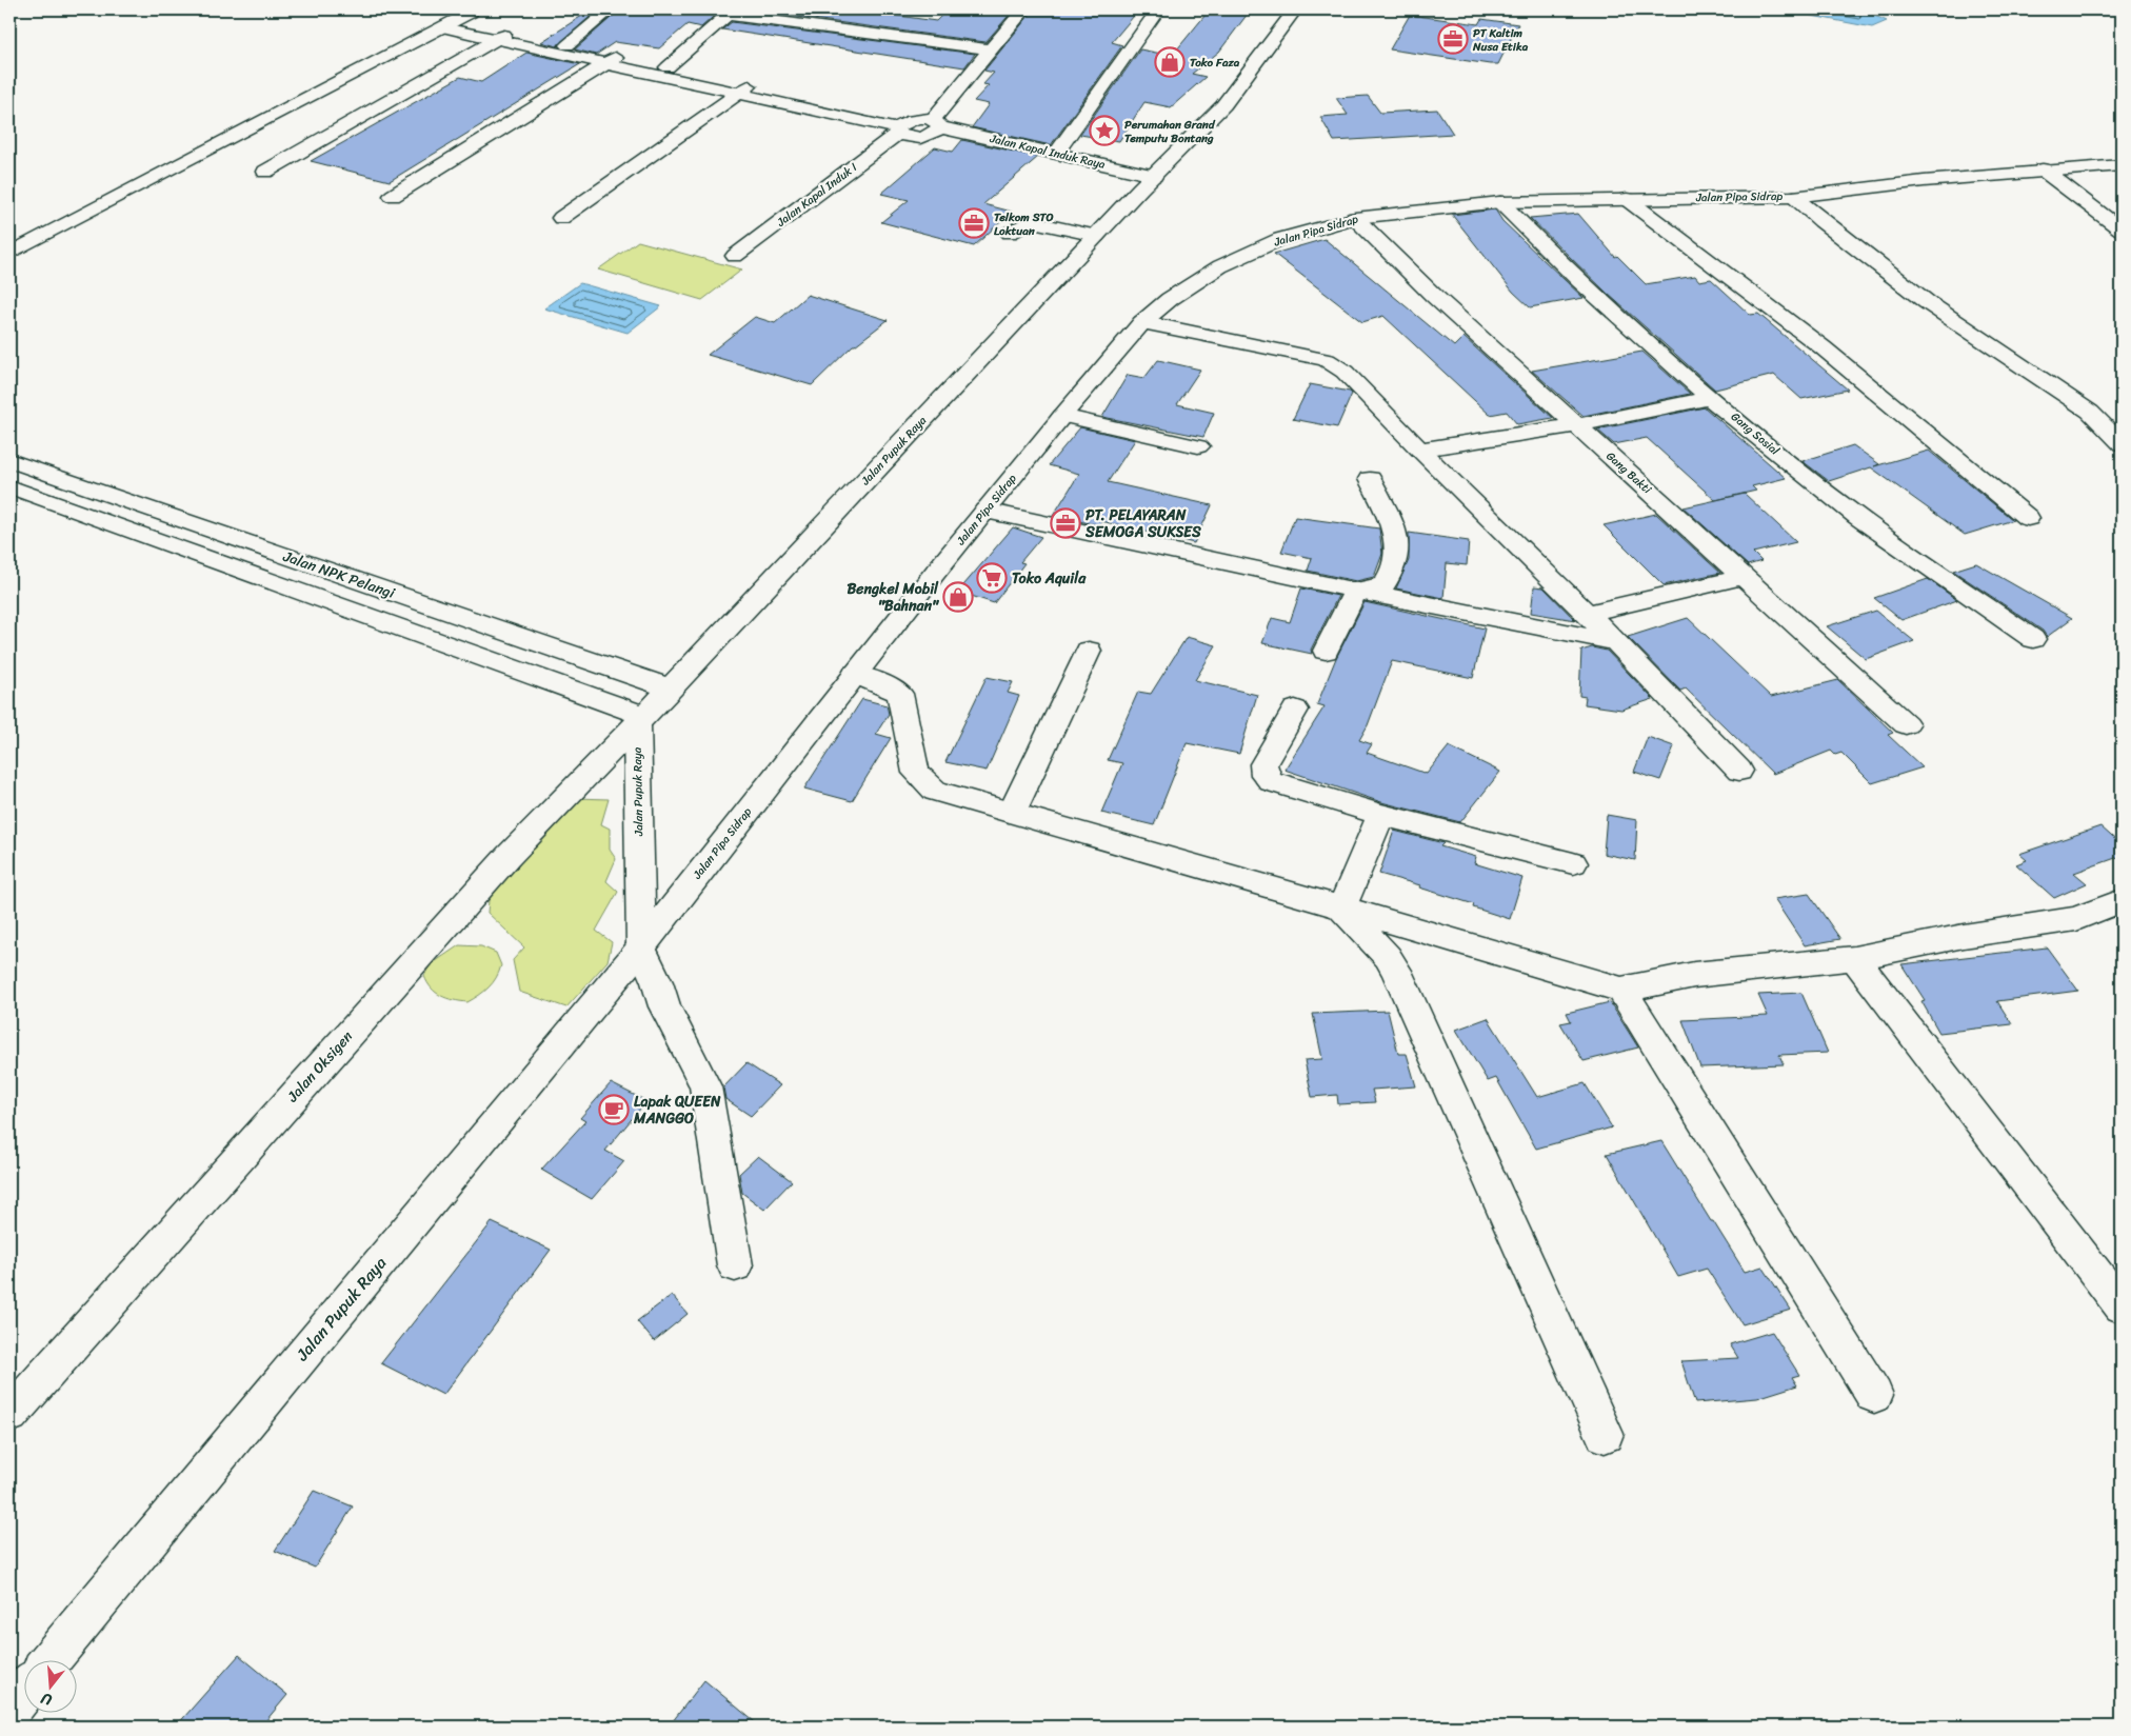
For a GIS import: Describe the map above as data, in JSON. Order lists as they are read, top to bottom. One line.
{"streets":{"street":["Jalan Kapal Induk Raya","Jalan Kapal Induk I","Jalan Pipa Sidrap","Gang Sosial","Jalan Pupuk Raya","Gang Bakti","Jalan NPK Pelangi","Jalan Oksigen"]},"crossings":[["Jalan Kapal Induk Raya","Jalan Pupuk Raya"],["Jalan Pipa Sidrap","Gang Sosial"],["Jalan Pipa Sidrap","Jalan Pupuk Raya"],["Jalan Pipa Sidrap","Gang Bakti"],["Jalan Pupuk Raya","Jalan NPK Pelangi"],["Jalan Pupuk Raya","Jalan Oksigen"],["Jalan NPK Pelangi","Jalan Oksigen"]],"places":{"office":["PT Kaltim Nusa Etika","Telkom STO Loktuan","PT. PELAYARAN SEMOGA SUKSES"],"shop":["Toko Faza","Bengkel Mobil \"Bahnan\""],"place":["Perumahan Grand Temputu Bontang"],"supermarket":["Toko Aquila"],"cafe":["Lapak QUEEN MANGGO"]},"north":"bottom"}
